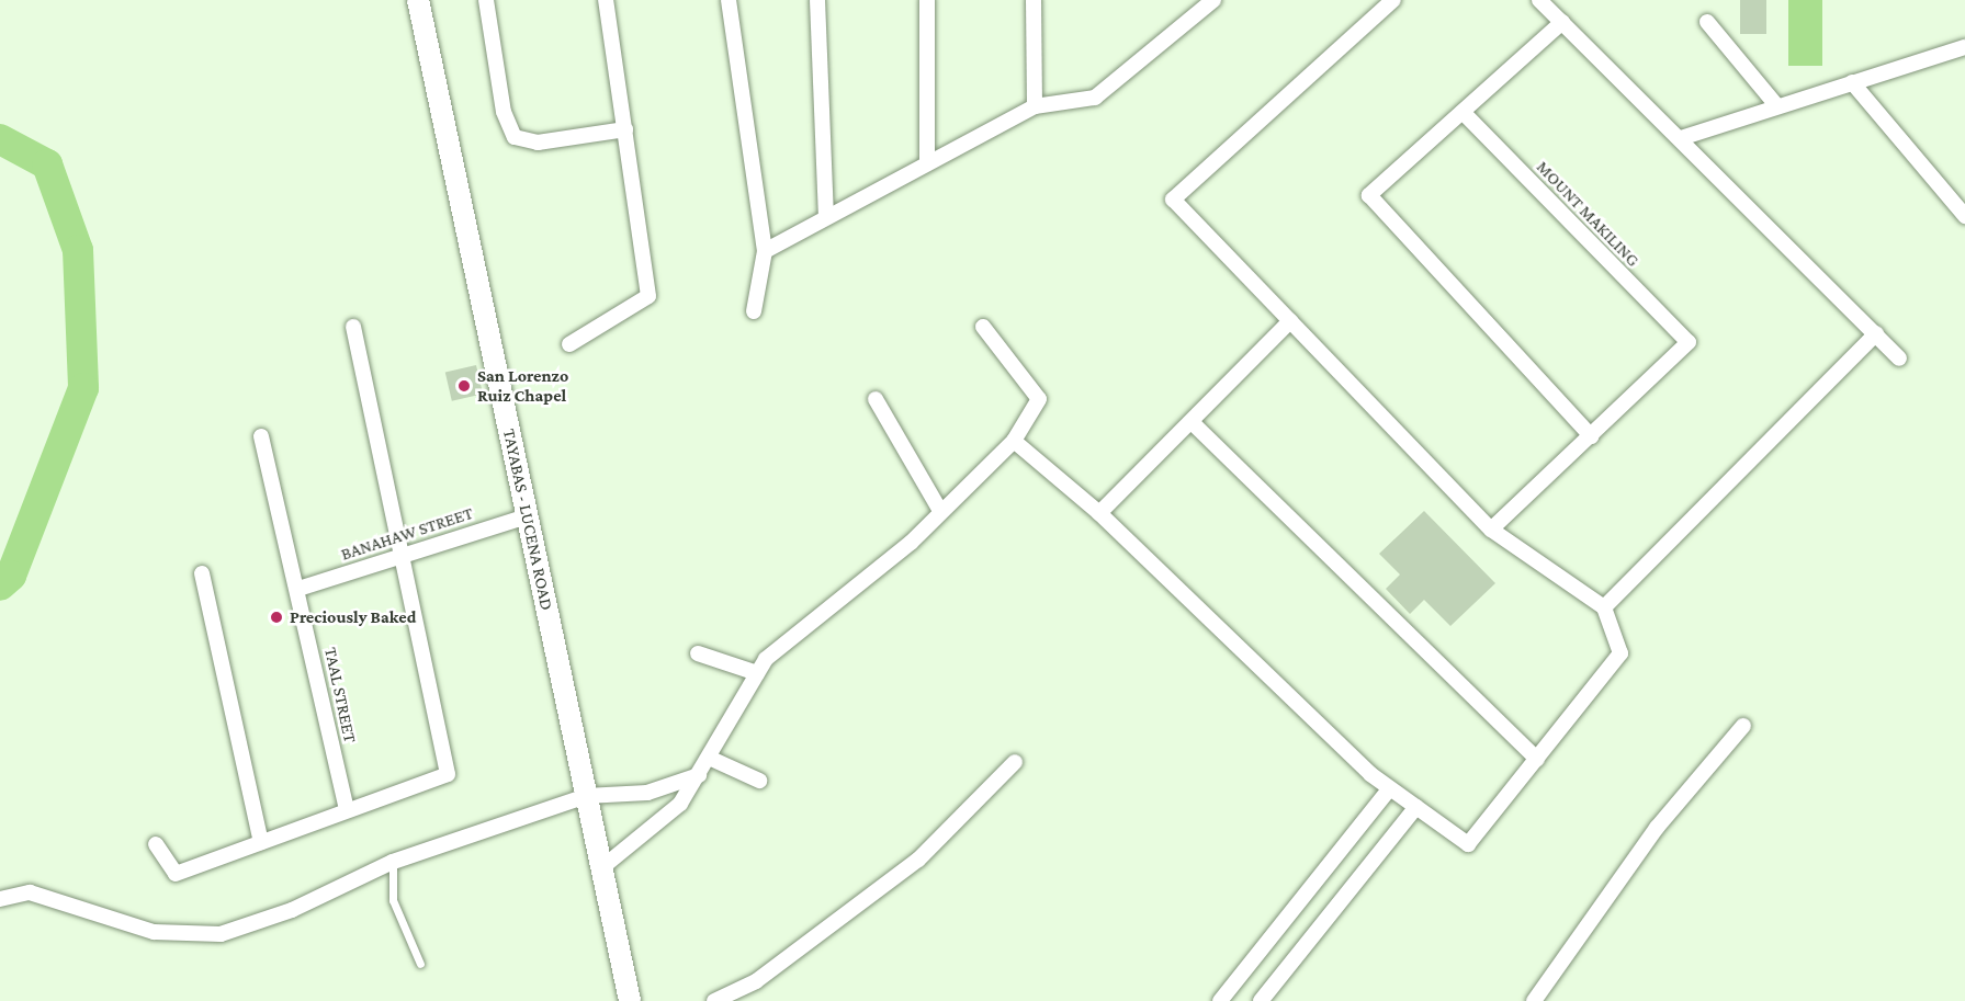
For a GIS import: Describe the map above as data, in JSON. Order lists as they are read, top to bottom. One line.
{"streets":{"main road":["TAYABAS - LUCENA ROAD"],"street":["MOUNT MAKILING","BANAHAW STREET","TAAL STREET"]},"crossings":[["TAYABAS - LUCENA ROAD","BANAHAW STREET"],["BANAHAW STREET","TAAL STREET"]],"places":["San Lorenzo Ruiz Chapel","Preciously Baked"]}
